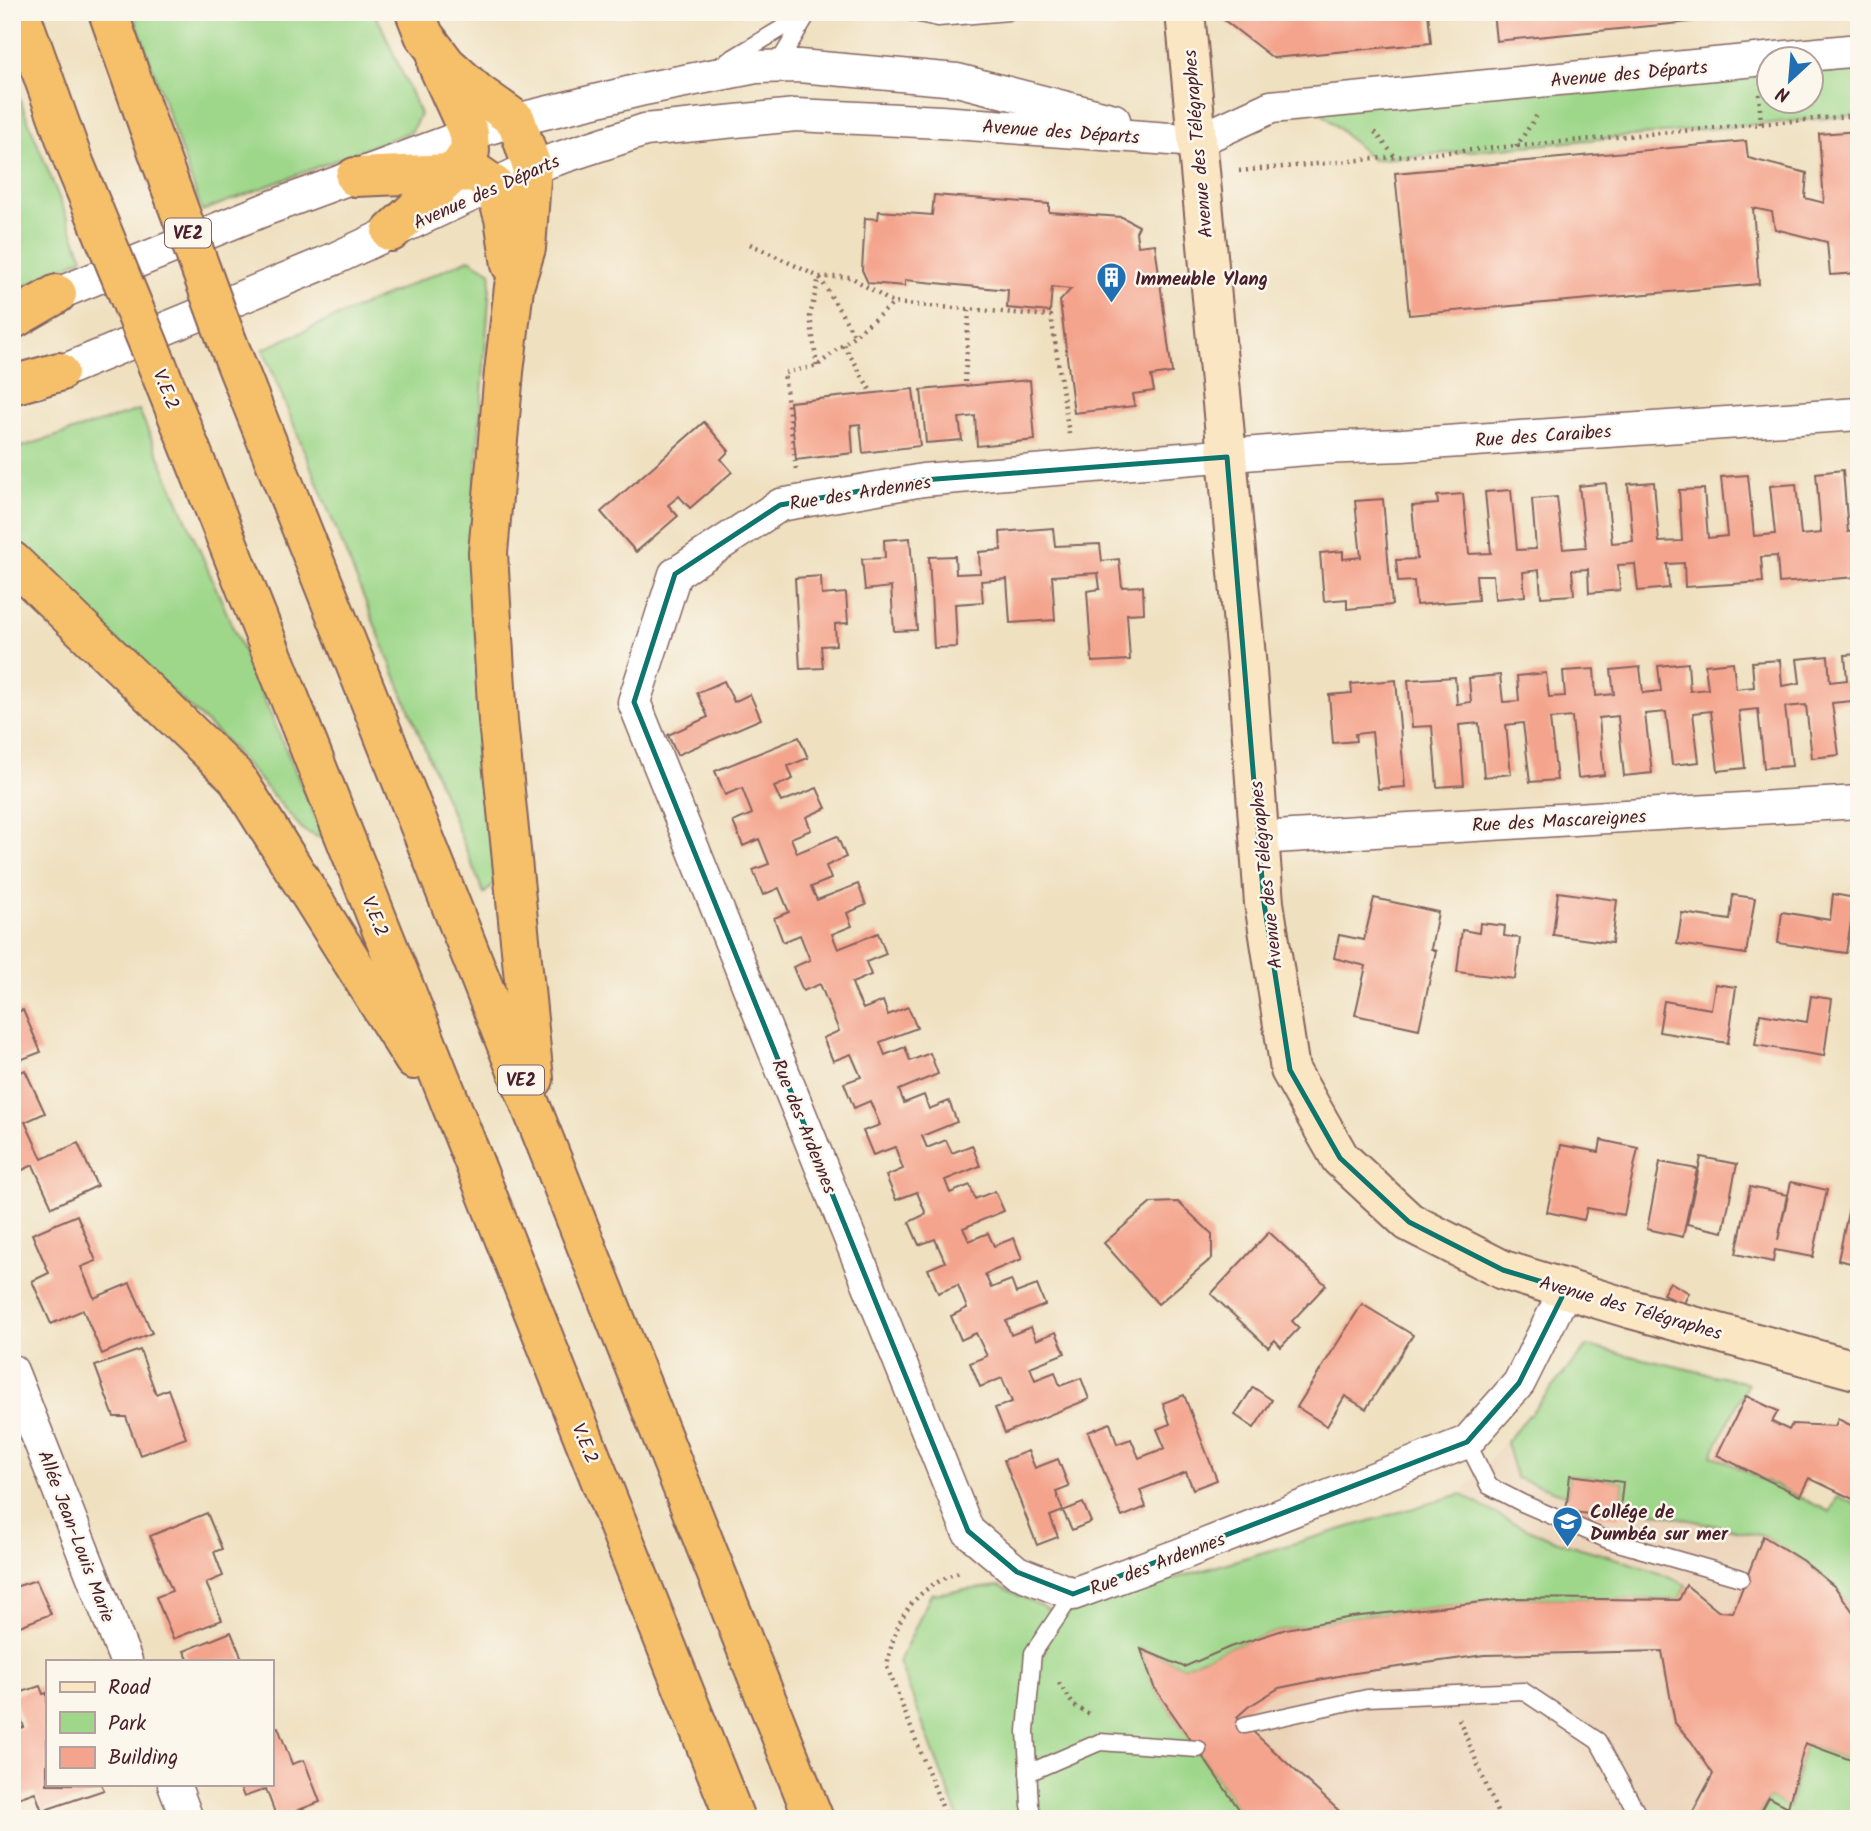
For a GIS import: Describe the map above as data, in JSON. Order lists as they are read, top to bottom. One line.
{"streets":{"highway":["VE2","V.E.2"],"street":["Avenue des Départs","Avenue des Télégraphes","Rue des Caraibes","Rue des Ardennes","Rue des Mascareignes","Allée Jean-Louis Marie"]},"crossings":[["Avenue des Départs","Avenue des Télégraphes"],["Avenue des Télégraphes","Rue des Caraibes"],["Avenue des Télégraphes","Rue des Ardennes"],["Avenue des Télégraphes","Rue des Mascareignes"],["Rue des Caraibes","Rue des Ardennes"]],"places":{"building":["Immeuble Ylang"],"school or university":["Collége de Dumbéa sur mer"]},"legend":["Road","Park","Building"],"north":"bottom left"}
